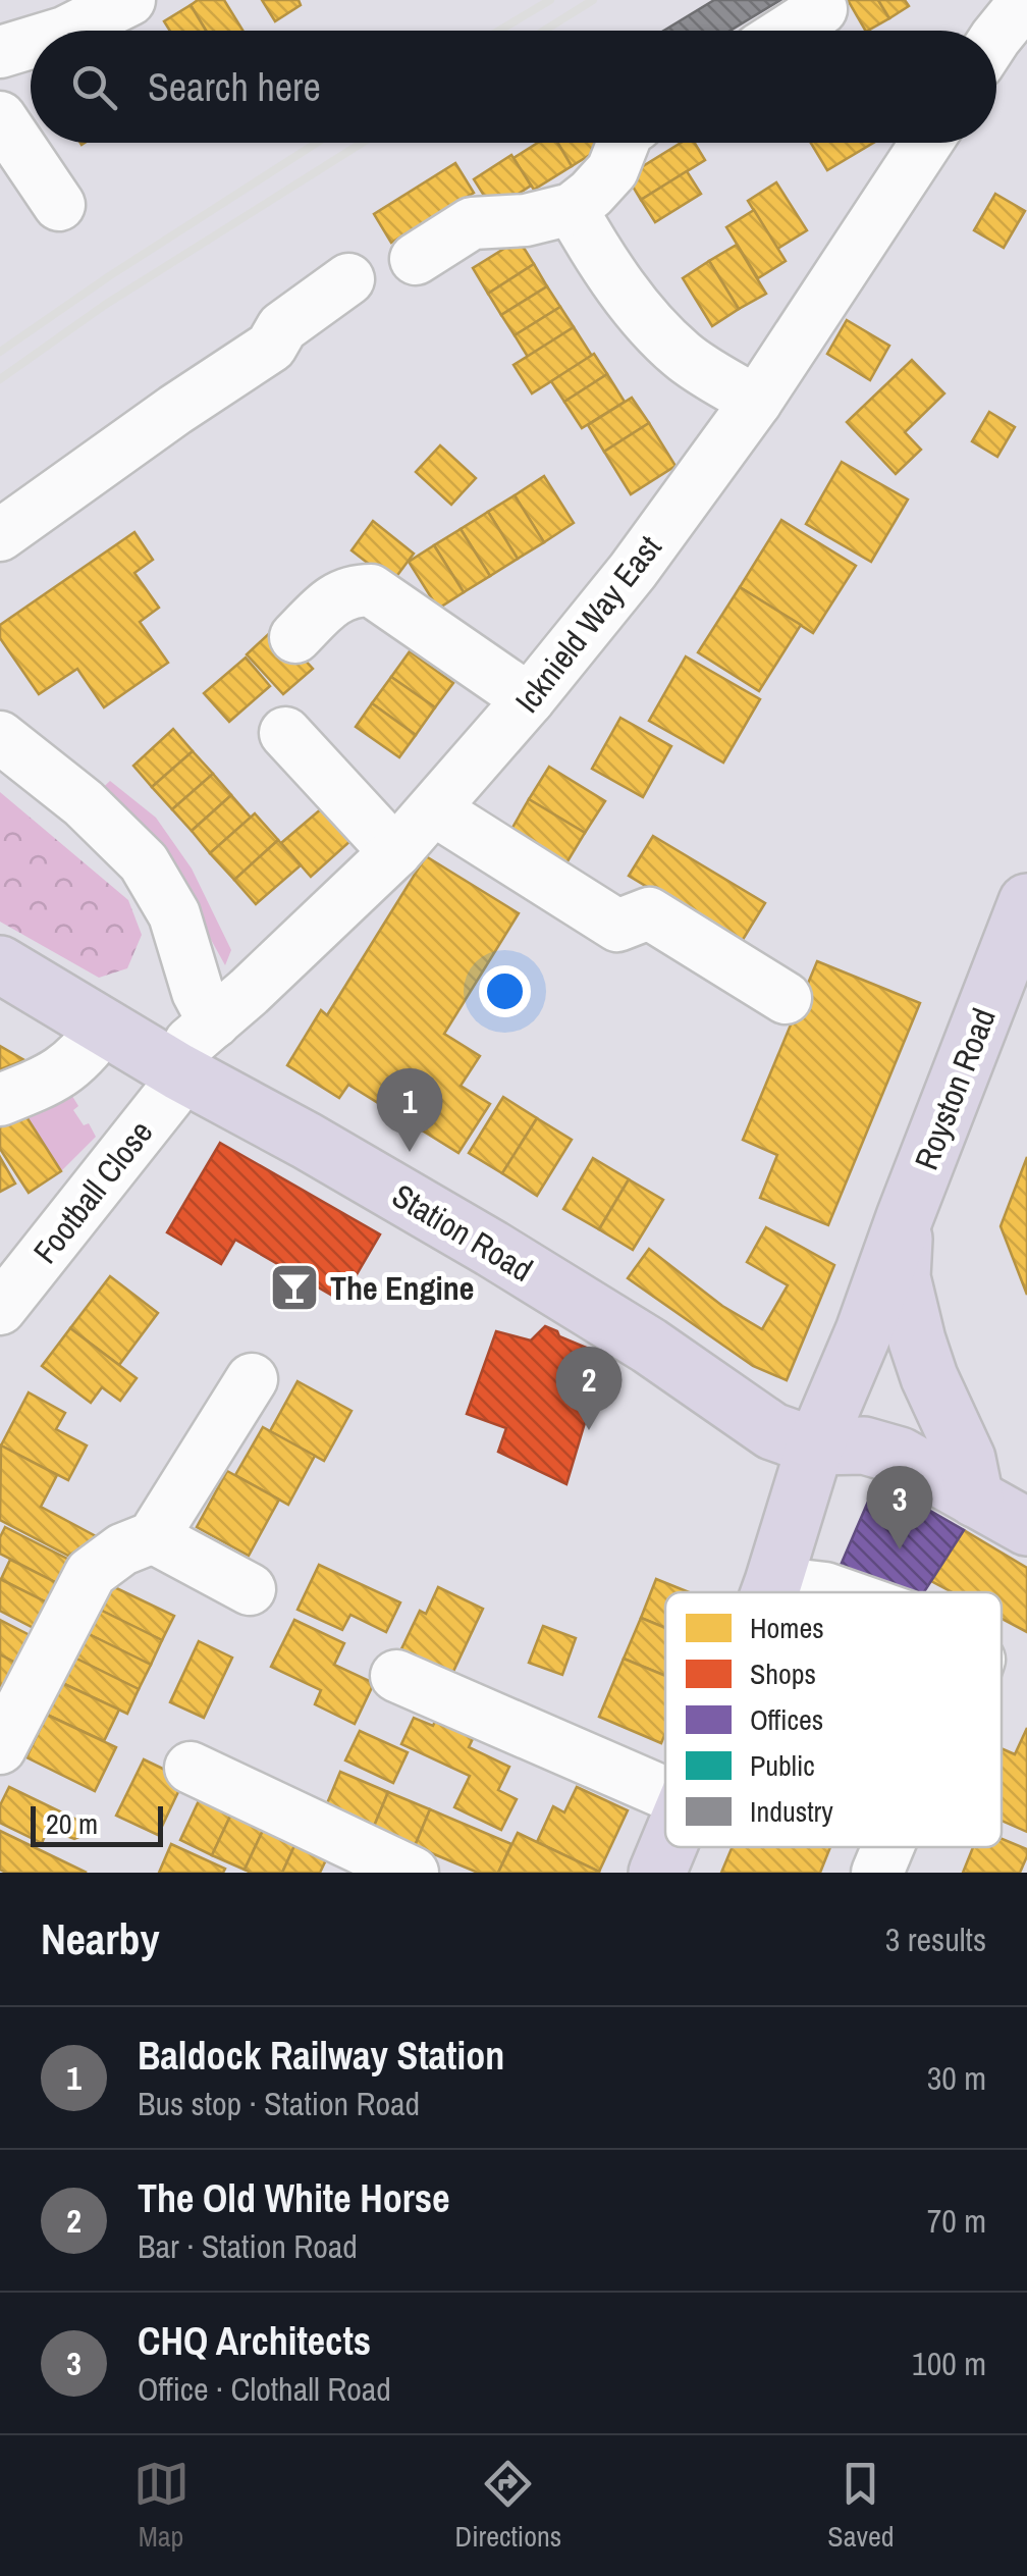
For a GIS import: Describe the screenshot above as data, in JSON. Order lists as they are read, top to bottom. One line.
{"streets":{"main road":["Royston Road","Station Road"],"street":["Icknield Way East","Football Close"]},"crossings":[["Icknield Way East","Football Close"],["Icknield Way East","Station Road"],["Royston Road","Station Road"],["Football Close","Station Road"]],"places":{"bar":["The Engine"]},"legend":["Homes","Shops","Offices","Public","Industry"],"scale_bar":"20 m","page":{"search":"Search here","pins":["1","2","3"],"scale":"20 m","heading":["Nearby","3 results"],"list":[{"mark":"1","name":"Baldock Railway Station","note":"Bus stop · Station Road","value":"30 m"},{"mark":"2","name":"The Old White Horse","note":"Bar · Station Road","value":"70 m"},{"mark":"3","name":"CHQ Architects","note":"Office · Clothall Road","value":"100 m"}],"nav":["Map","Directions","Saved"]}}
